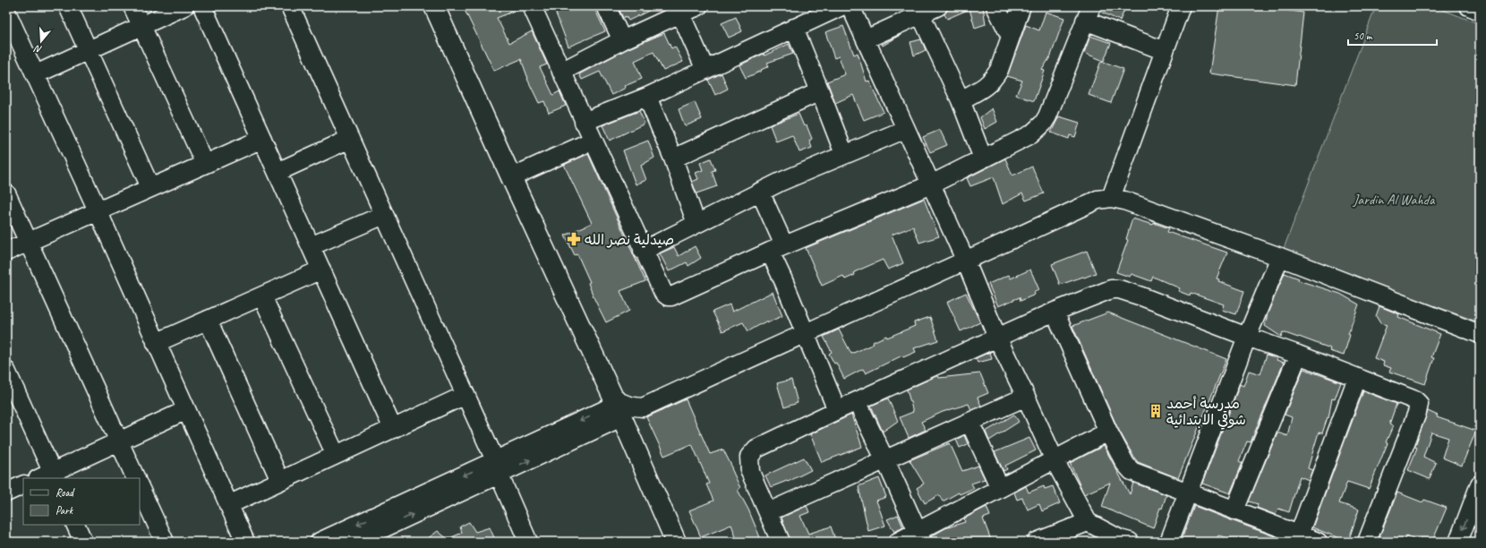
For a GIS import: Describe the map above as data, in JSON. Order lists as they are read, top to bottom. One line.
{"parks":["Jardin Al Wahda"],"places":{"pharmacy":["صيدلية نصر الله"],"building":["مدرسة أحمد شوقي الابتدائية"]},"legend":["Road","Park"],"scale_bar":"50 m","north":"bottom"}
